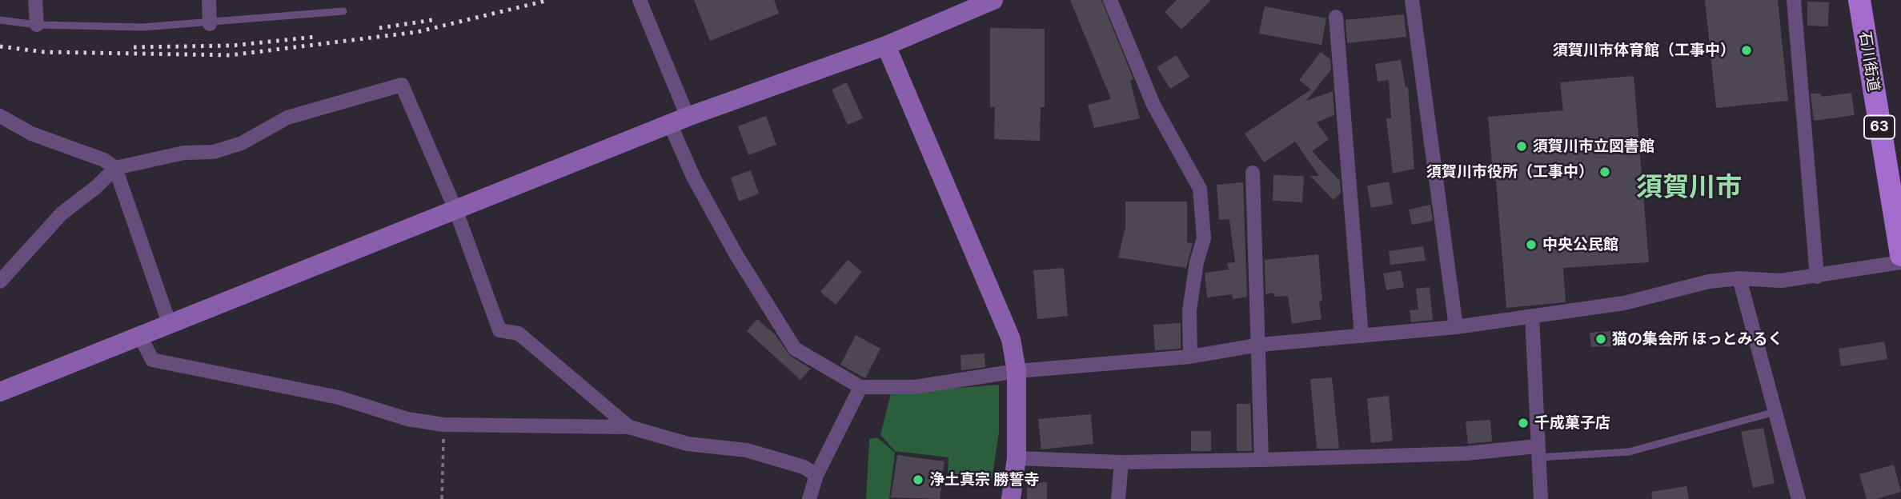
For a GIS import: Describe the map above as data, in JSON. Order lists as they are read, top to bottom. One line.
{"streets":{"main road":["石川街道","63"]},"districts":["須賀川市"],"places":["須賀川市体育館（工事中）","須賀川市立図書館","須賀川市役所（工事中）","中央公民館","猫の集会所 ほっとみるく","千成菓子店","浄土真宗 勝誓寺"]}
